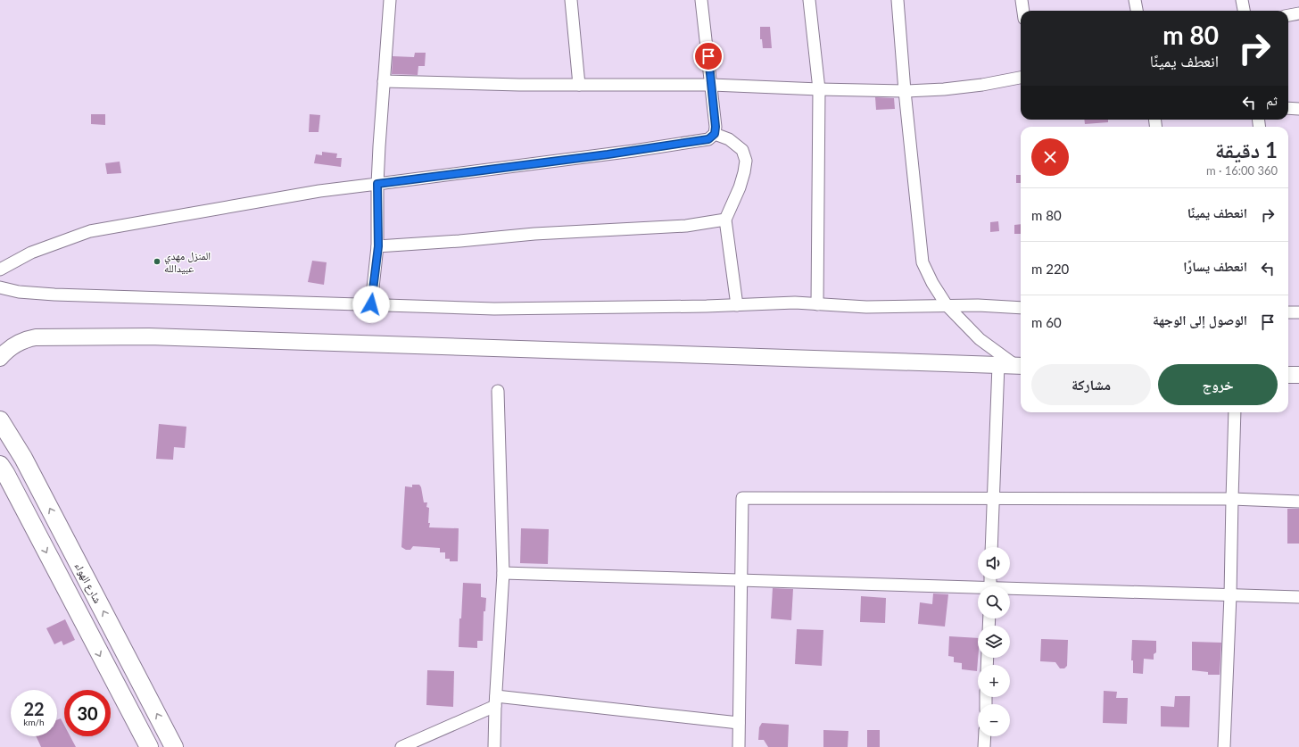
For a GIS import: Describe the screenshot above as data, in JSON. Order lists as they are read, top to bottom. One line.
{"streets":{"main road":["شارع الهواء"]},"places":["المنزل مهدي عبيدالله"],"page":{"turn":["80 m","انعطف يمينًا"],"then":"ثم","heading":["1 دقيقة","360 m · 16:00"],"list":[{"name":"انعطف يمينًا","value":"80 m"},{"name":"انعطف يسارًا","value":"220 m"},{"name":"الوصول إلى الوجهة","value":"60 m"}],"buttons":["خروج","مشاركة"],"map_buttons":["+","−"],"speed":"22 km/h","limit":"30"}}
